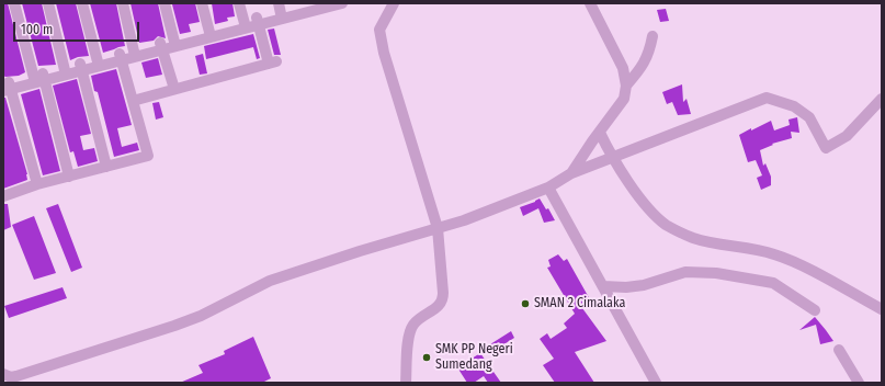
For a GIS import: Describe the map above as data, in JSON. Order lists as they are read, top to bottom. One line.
{"places":["SMAN 2 Cimalaka","SMK PP Negeri Sumedang"],"scale_bar":"100 m"}
